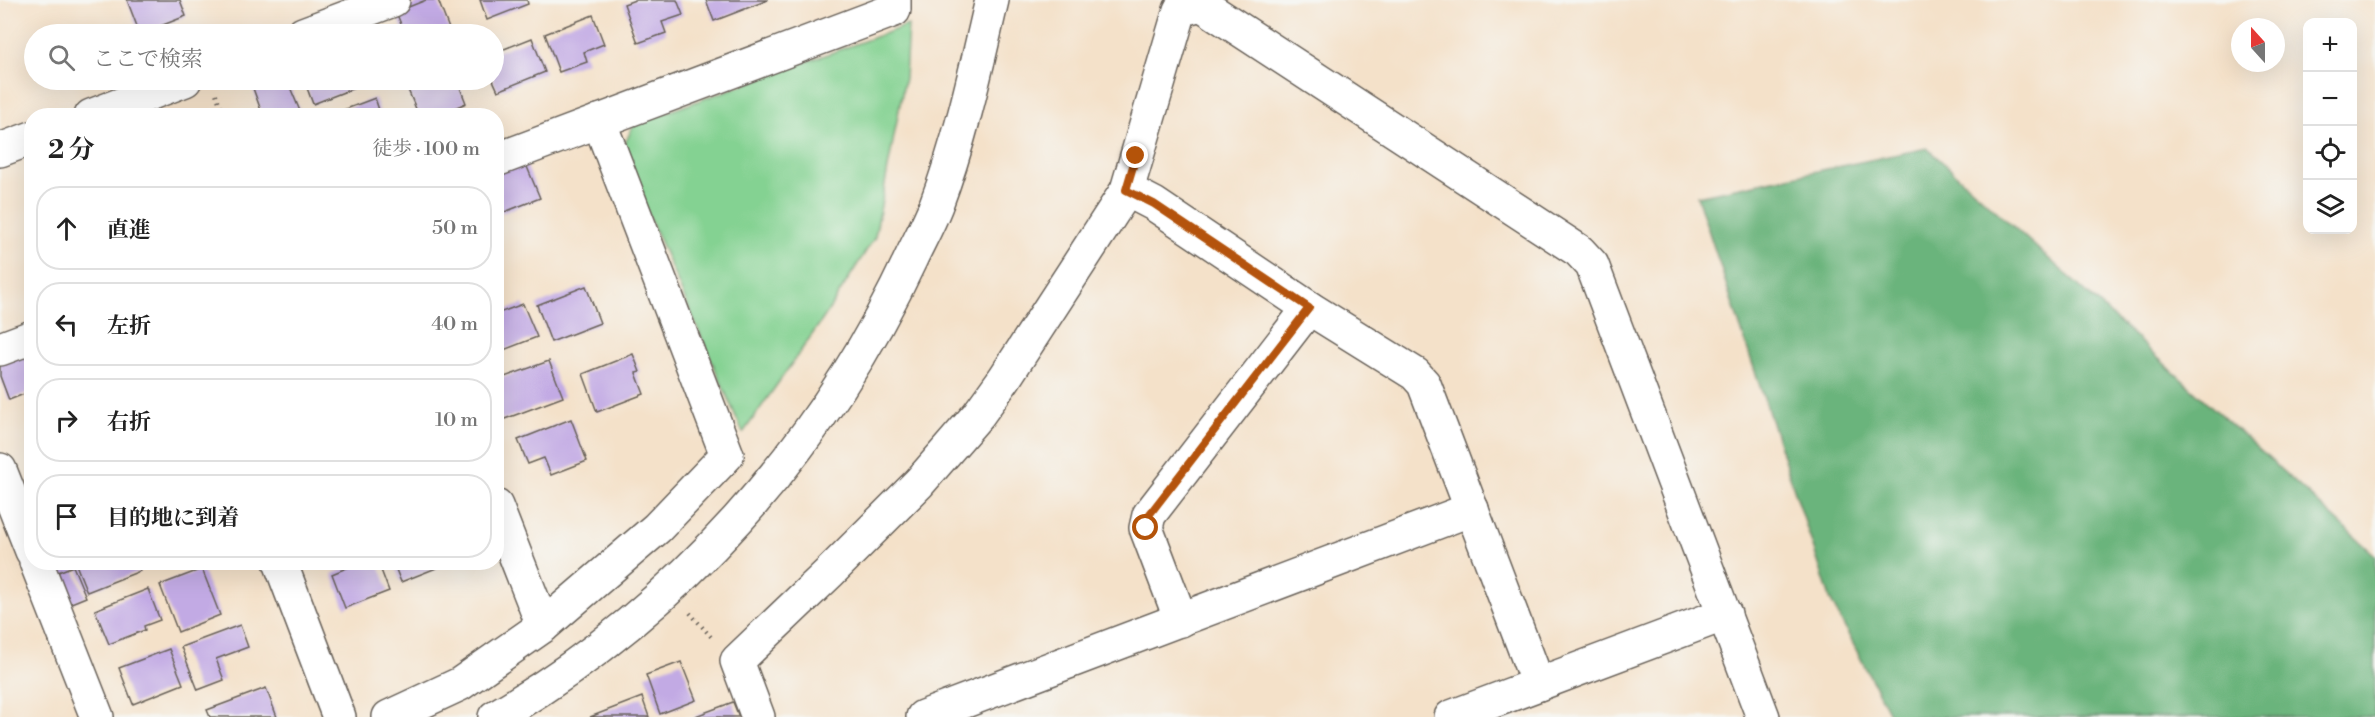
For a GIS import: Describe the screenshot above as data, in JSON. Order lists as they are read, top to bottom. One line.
{"north":"top","page":{"map_buttons":["+","−"],"search":"ここで検索","heading":["2 分","徒歩 · 100 m"],"list":[["直進","50 m"],["左折","40 m"],["右折","10 m"],"目的地に到着"]}}
